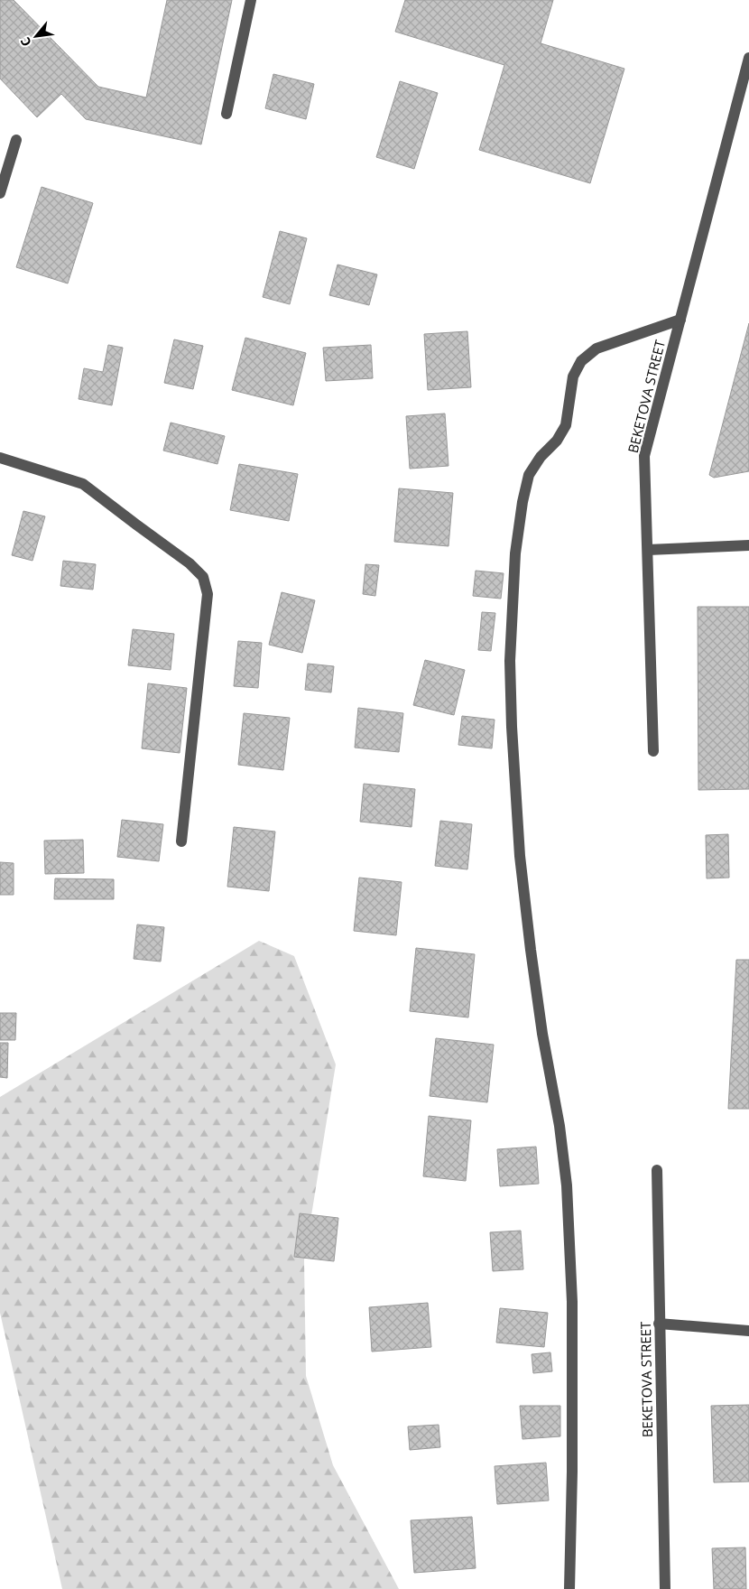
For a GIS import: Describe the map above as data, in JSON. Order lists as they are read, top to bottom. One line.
{"streets":{"street":["BEKETOVA STREET"]},"north":"bottom left"}
